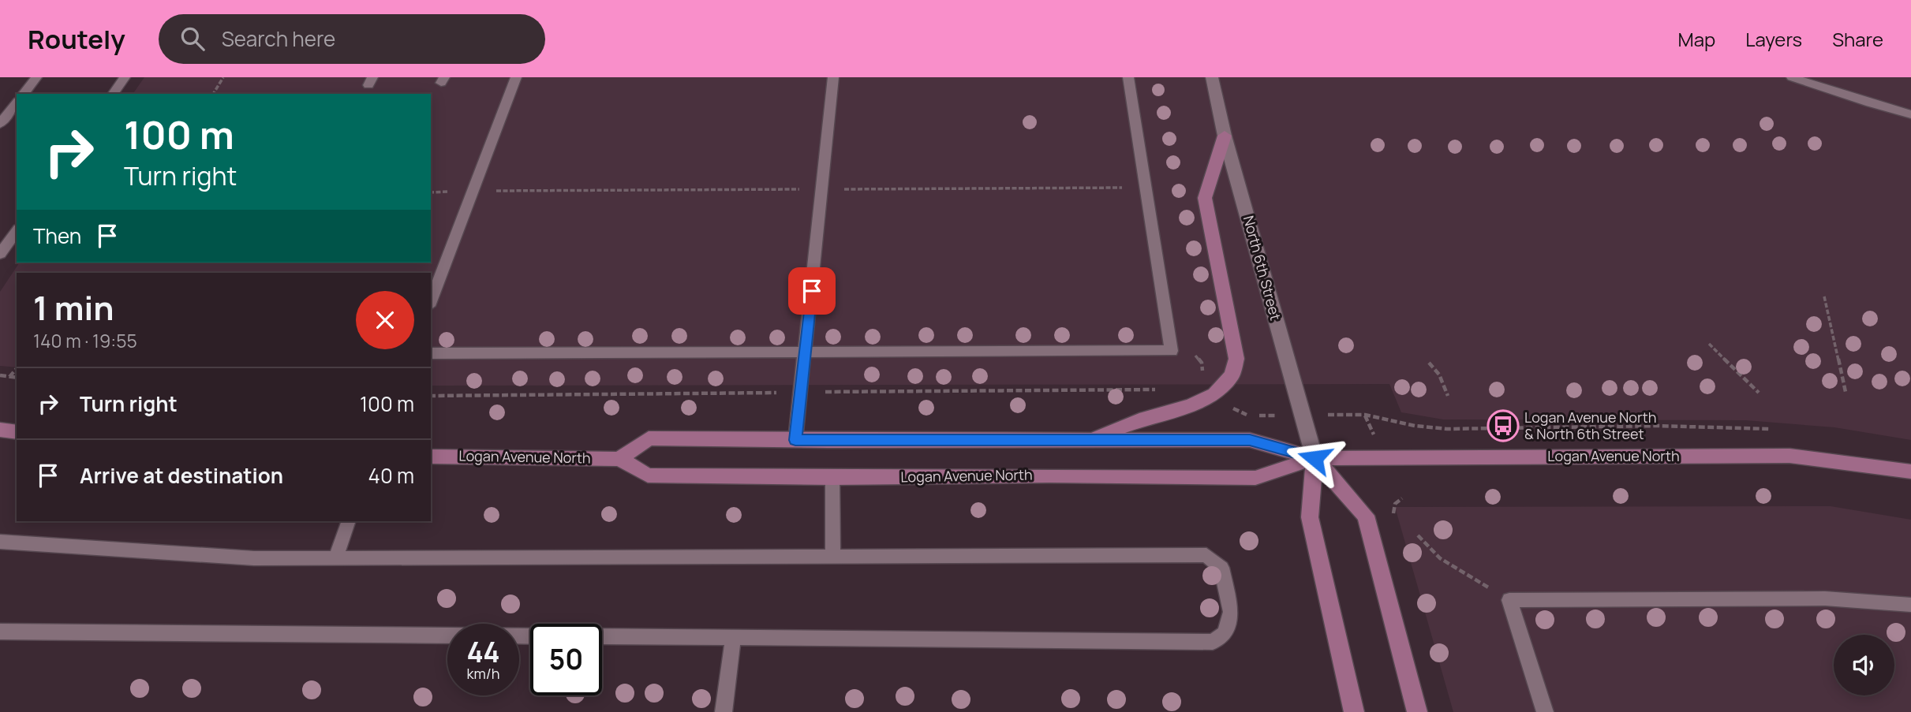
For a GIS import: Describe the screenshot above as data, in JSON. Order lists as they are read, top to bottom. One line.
{"streets":{"main road":["North 6th Street","Logan Avenue North"]},"crossings":[["North 6th Street","Logan Avenue North"]],"places":{"bus stop":["Logan Avenue North & North 6th Street"]},"page":{"header":"Routely","search":"Search here","nav":["Map","Layers","Share"],"turn":["100 m","Turn right"],"then":"Then","heading":["1 min","140 m · 19:55"],"list":[{"name":"Turn right","value":"100 m"},{"name":"Arrive at destination","value":"40 m"}],"speed":"44 km/h","limit":"50"}}
